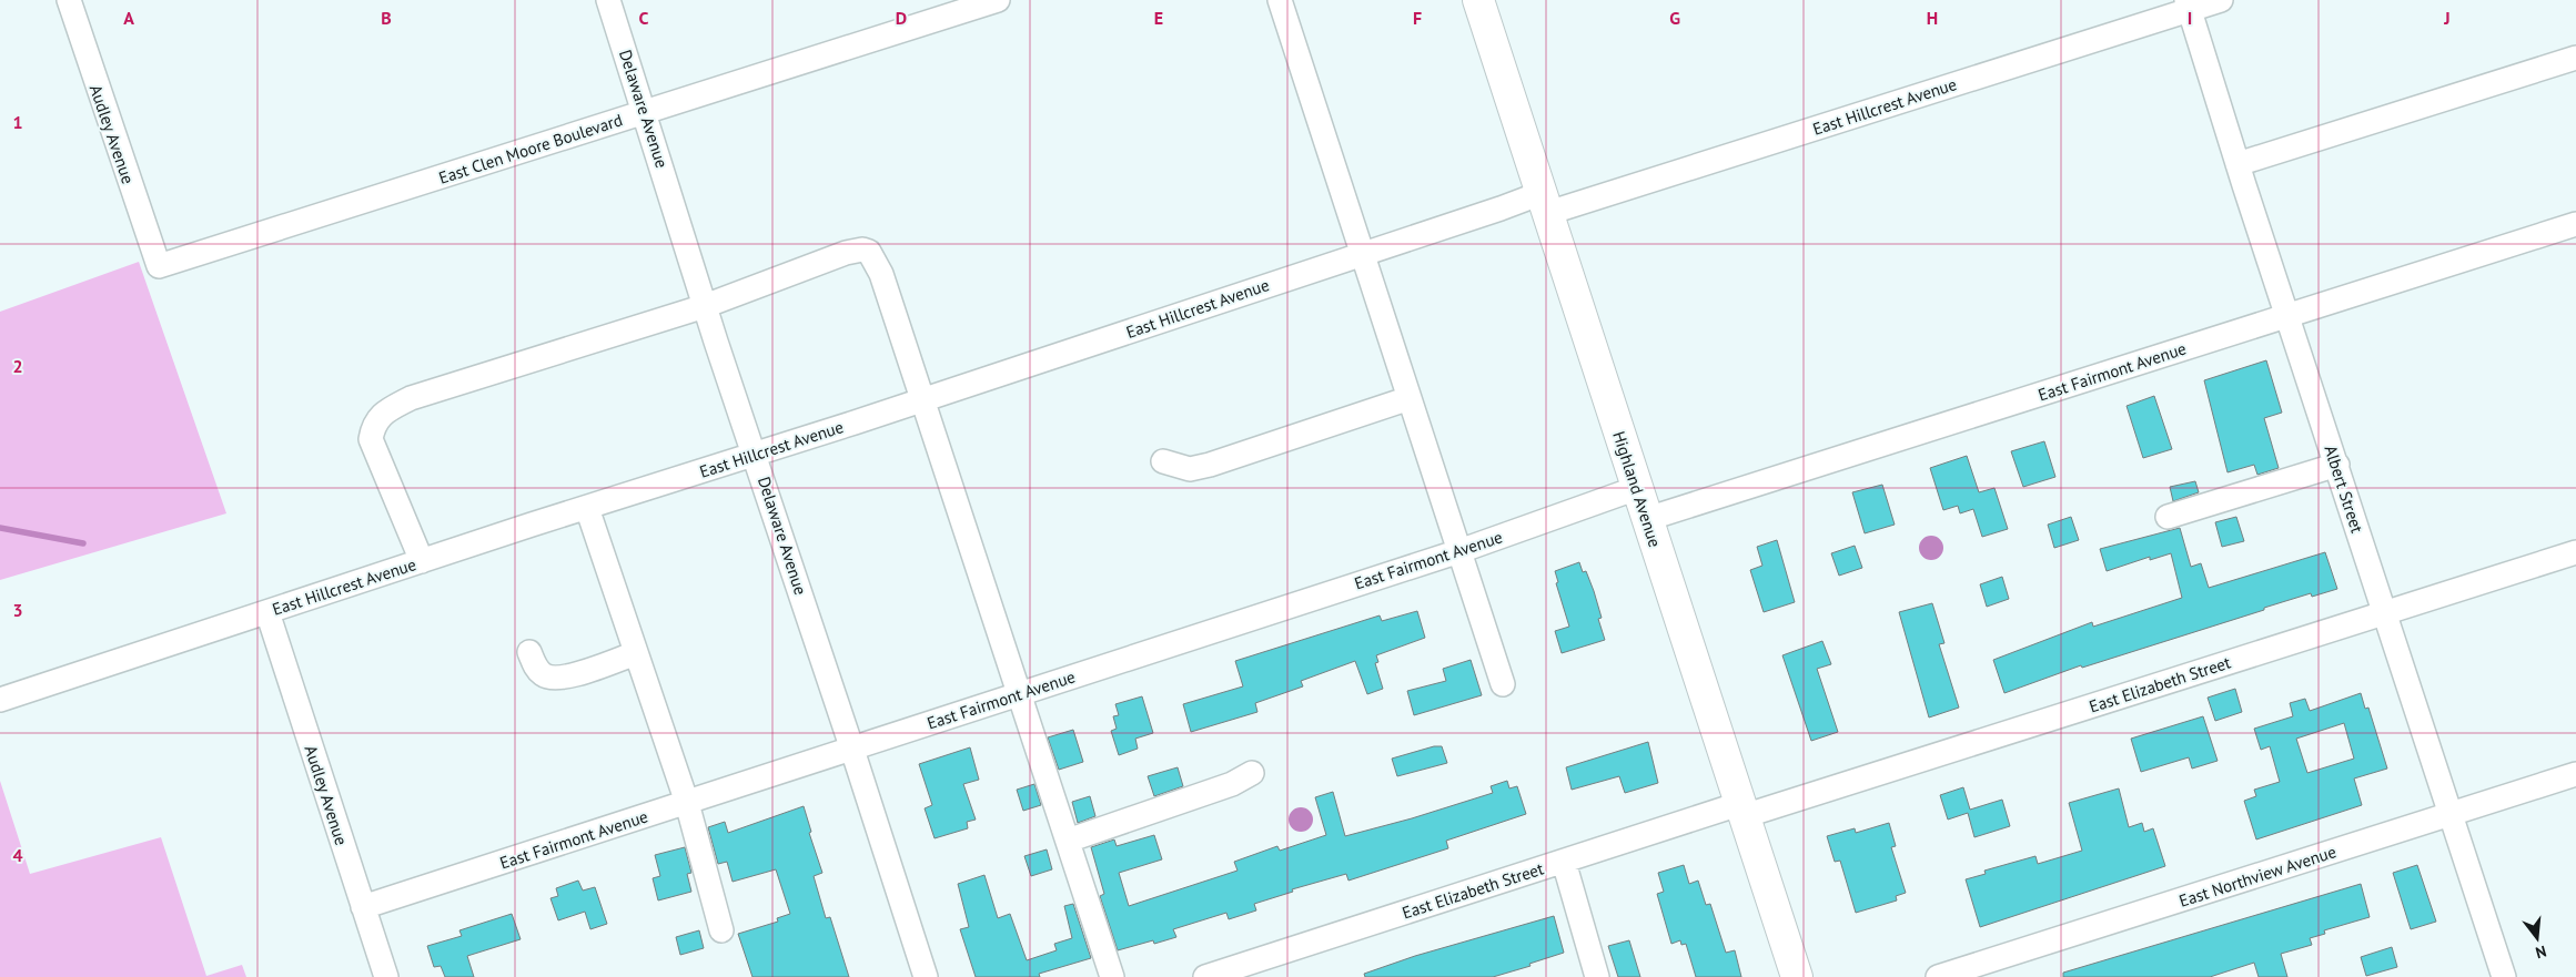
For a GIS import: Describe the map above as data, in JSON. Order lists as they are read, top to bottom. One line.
{"streets":{"main road":["Highland Avenue"],"street":["East Hillcrest Avenue","Delaware Avenue","Audley Avenue","East Clen Moore Boulevard","East Fairmont Avenue","Albert Street","East Elizabeth Street","East Northview Avenue"]},"crossings":[["East Hillcrest Avenue","Delaware Avenue"],["East Hillcrest Avenue","Audley Avenue"],["East Hillcrest Avenue","Highland Avenue"],["East Hillcrest Avenue","Albert Street"],["Delaware Avenue","East Clen Moore Boulevard"],["Delaware Avenue","East Fairmont Avenue"],["Audley Avenue","East Clen Moore Boulevard"],["Audley Avenue","East Fairmont Avenue"],["East Fairmont Avenue","Highland Avenue"],["East Fairmont Avenue","Albert Street"],["Highland Avenue","East Elizabeth Street"],["Albert Street","East Elizabeth Street"],["Albert Street","East Northview Avenue"]],"north":"bottom","grid":{"columns":["A","B","C","D","E","F","G","H","I","J"],"rows":["1","2","3","4"]}}
